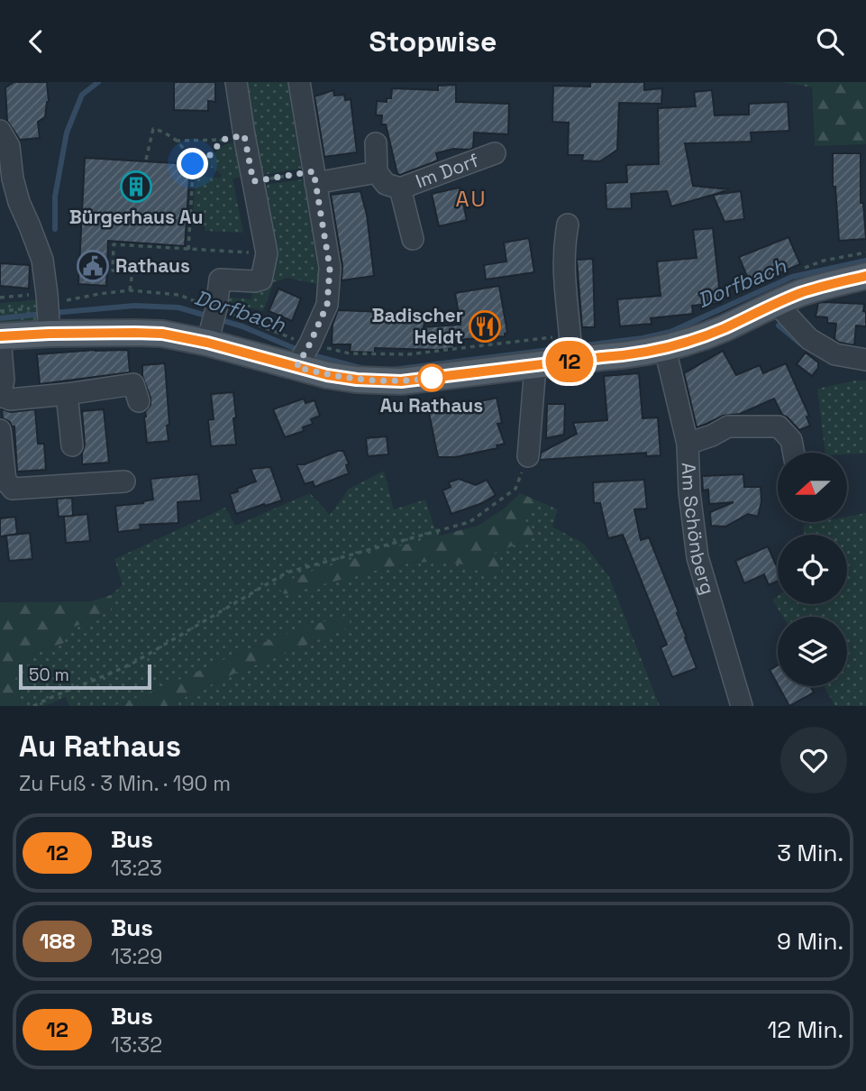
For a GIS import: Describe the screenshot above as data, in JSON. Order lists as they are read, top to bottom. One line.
{"streets":{"street":["Im Dorf","Am Schönberg"]},"districts":["AU"],"water":["Dorfbach"],"places":{"building":["Bürgerhaus Au"],"public building":["Rathaus"],"restaurant":["Badischer Heldt"],"other":["Au Rathaus"]},"lines":["bus line 12"],"scale_bar":"50 m","north":"left","page":{"header":"Stopwise","on_map":"12","scale":"50 m","heading":["Au Rathaus","Zu Fuß · 3 Min. · 190 m"],"list":[{"mark":"12","name":"Bus","note":"13:23","value":"3 Min."},{"mark":"188","name":"Bus","note":"13:29","value":"9 Min."},{"mark":"12","name":"Bus","note":"13:32","value":"12 Min."}]}}
